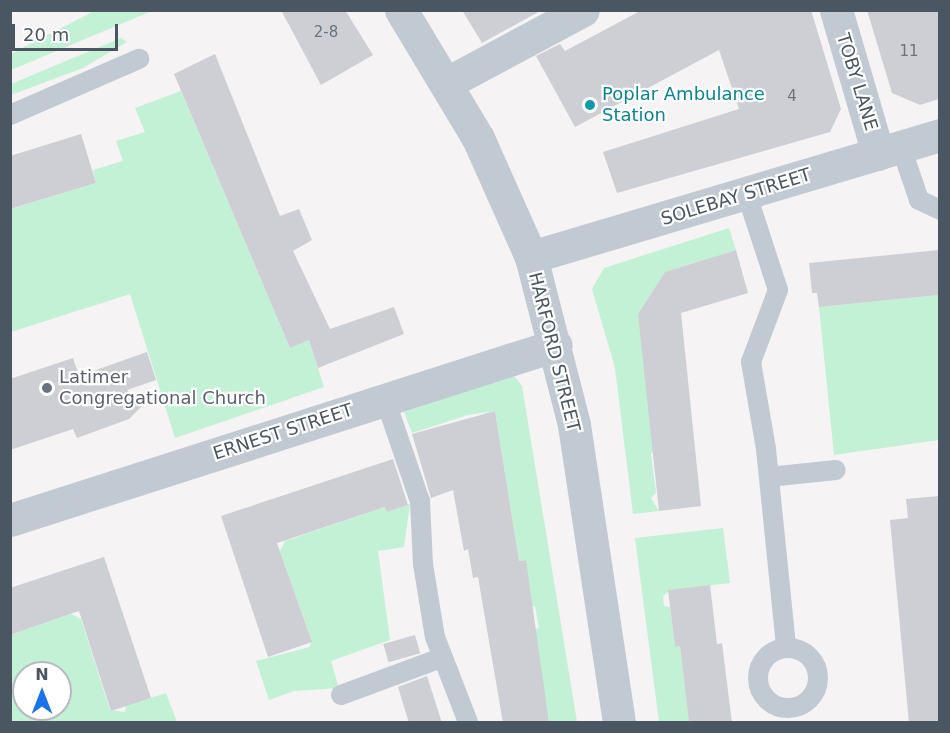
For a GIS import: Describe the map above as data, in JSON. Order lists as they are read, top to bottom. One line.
{"streets":{"street":["TOBY LANE","SOLEBAY STREET","HARFORD STREET","ERNEST STREET"]},"crossings":[["TOBY LANE","SOLEBAY STREET"],["SOLEBAY STREET","HARFORD STREET"],["HARFORD STREET","ERNEST STREET"]],"places":["Poplar Ambulance Station","Latimer Congregational Church"],"house_numbers":["2-8","11","4"],"scale_bar":"20 m","north":"top"}
